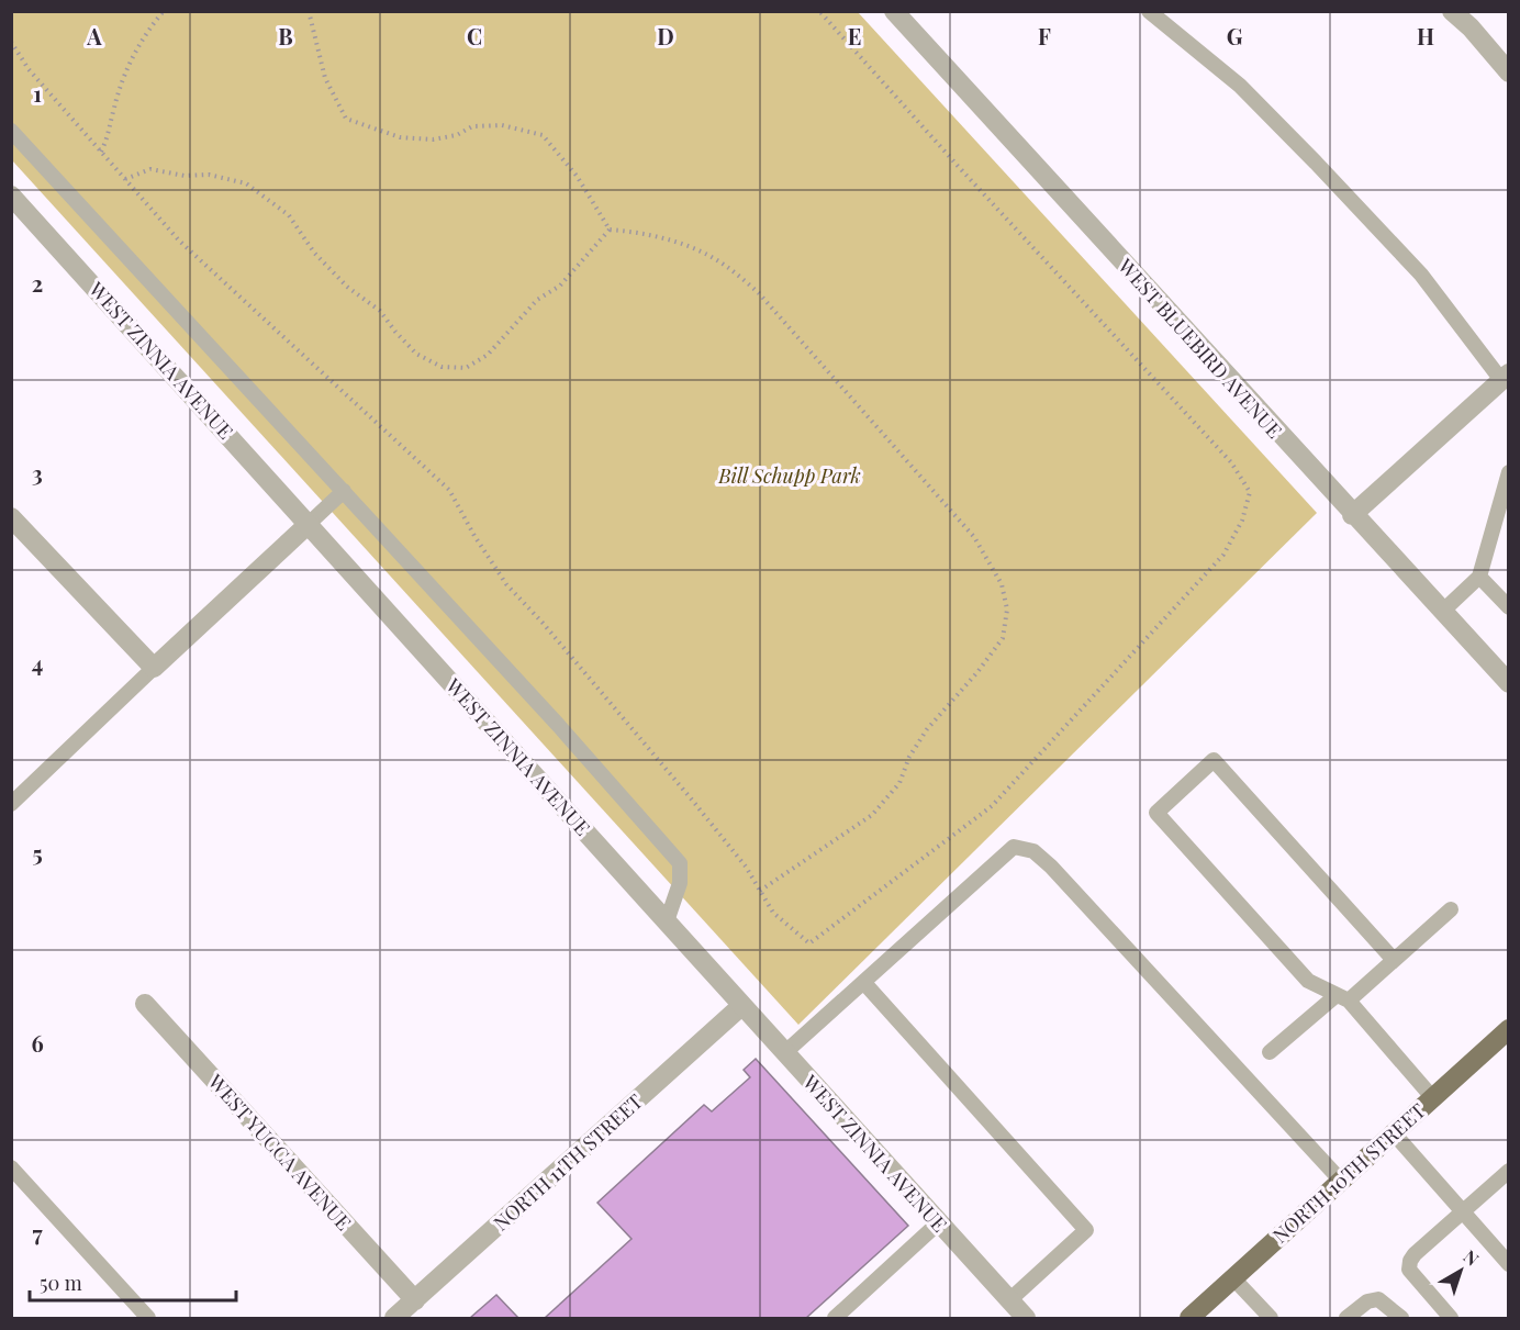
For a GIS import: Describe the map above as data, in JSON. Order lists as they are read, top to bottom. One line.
{"streets":{"main road":["NORTH 10TH STREET"],"street":["WEST BLUEBIRD AVENUE","WEST ZINNIA AVENUE","WEST YUCCA AVENUE","NORTH 11TH STREET"]},"crossings":[["WEST ZINNIA AVENUE","NORTH 11TH STREET"],["WEST YUCCA AVENUE","NORTH 11TH STREET"]],"parks":["Bill Schupp Park"],"scale_bar":"50 m","north":"top right","grid":{"columns":["A","B","C","D","E","F","G","H"],"rows":["1","2","3","4","5","6","7"]}}
